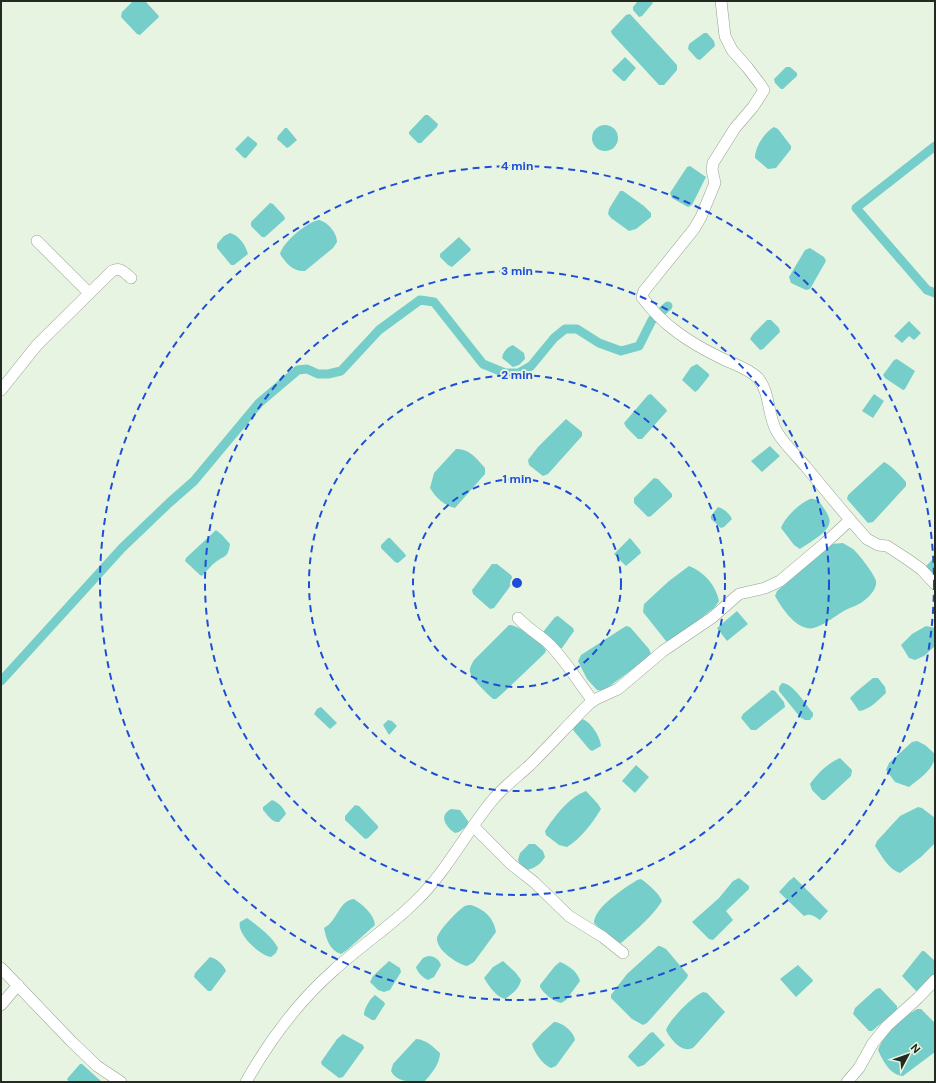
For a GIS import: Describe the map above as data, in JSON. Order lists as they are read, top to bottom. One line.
{"north":"top right","rings":["4 min","3 min","2 min","1 min"]}
